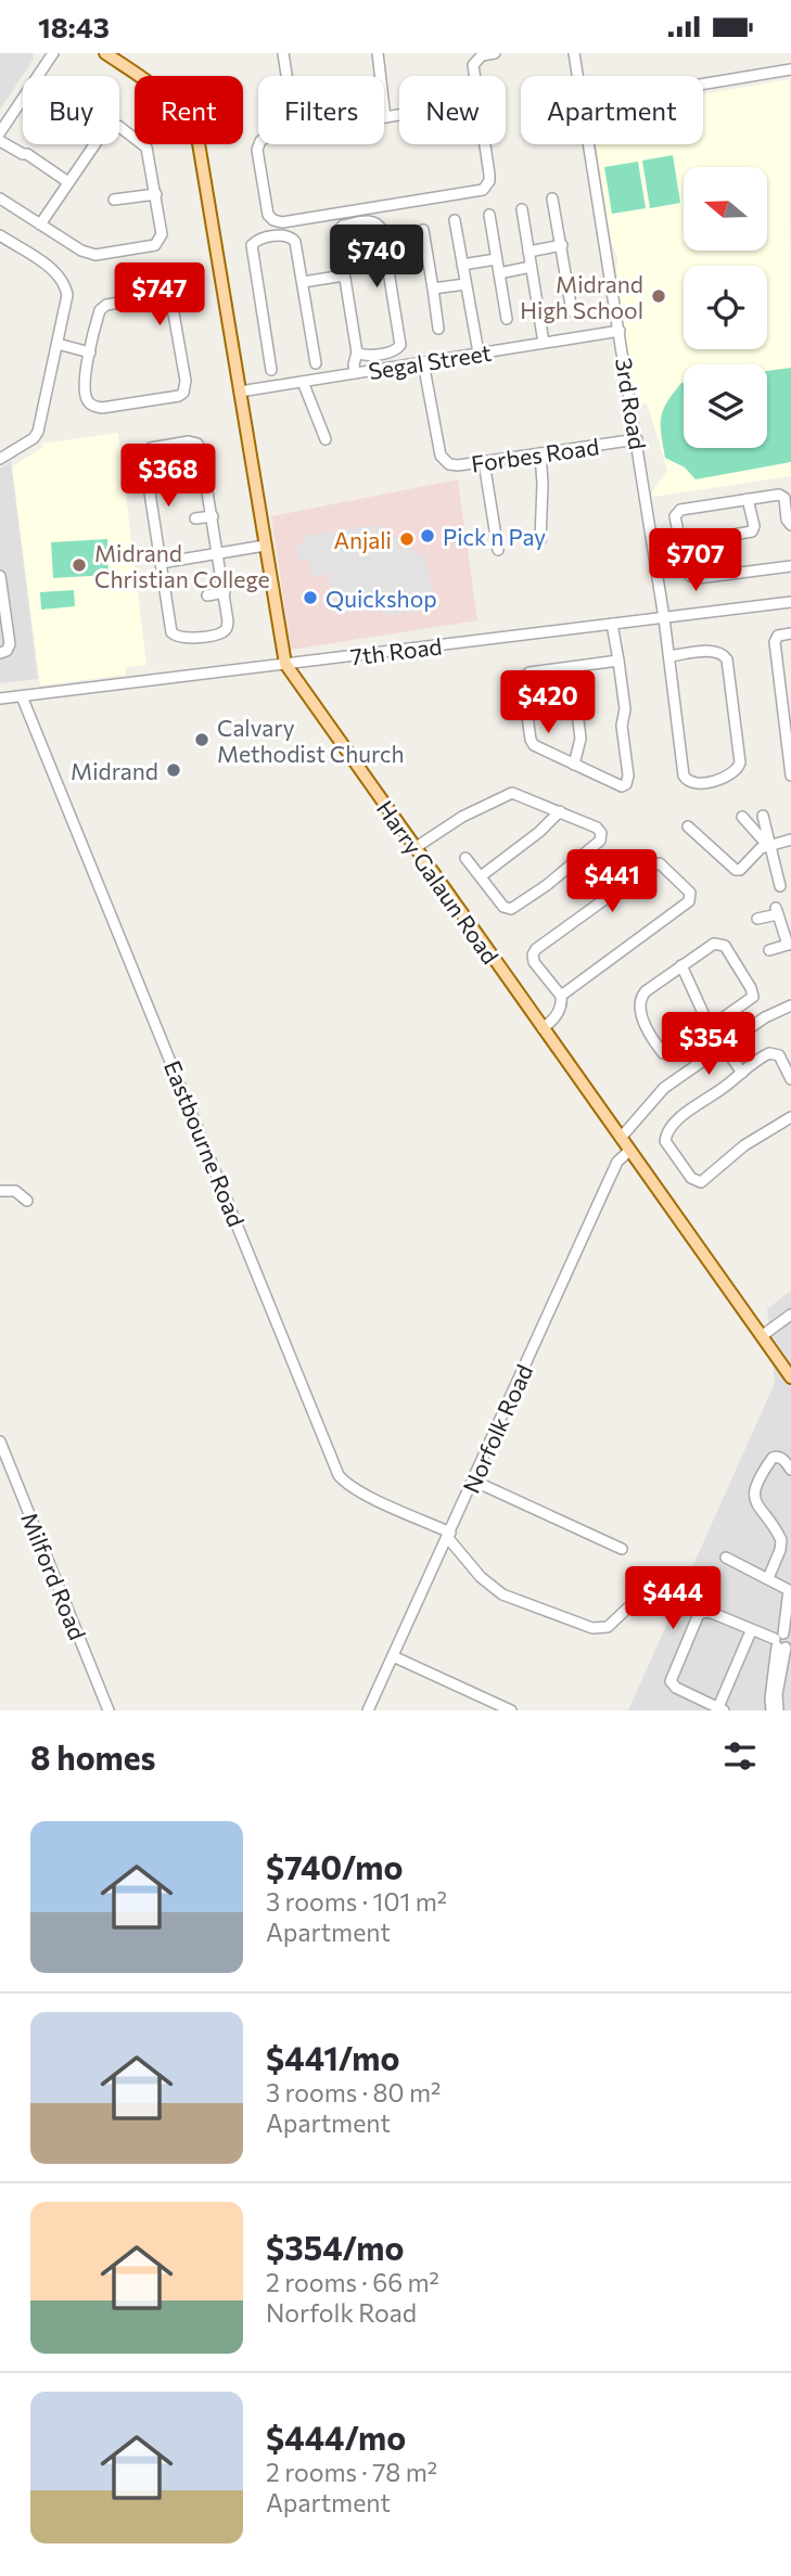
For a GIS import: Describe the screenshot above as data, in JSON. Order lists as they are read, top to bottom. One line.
{"streets":{"main road":["Harry Galaun Road"],"street":["Segal Street","3rd Road","Forbes Road","7th Road","Eastbourne Road","Norfolk Road","Milford Road"]},"crossings":[["Segal Street","3rd Road"],["Segal Street","Forbes Road"],["Segal Street","Harry Galaun Road"],["3rd Road","Forbes Road"],["3rd Road","7th Road"],["7th Road","Harry Galaun Road"],["7th Road","Eastbourne Road"],["Harry Galaun Road","Norfolk Road"],["Eastbourne Road","Norfolk Road"]],"places":["Midrand High School","Pick n Pay","Anjali","Midrand Christian College","Quickshop","Calvary Methodist Church","Midrand"],"north":"left","page":{"status":"18:43","chip":["Buy","Rent","Filters","New","Apartment"],"price":["$740","$747","$368","$707","$420","$441","$354","$444"],"heading":"8 homes","list":[{"name":"$740/mo","note":"3 rooms · 101 m² · Apartment"},{"name":"$441/mo","note":"3 rooms · 80 m² · Apartment"},{"name":"$354/mo","note":"2 rooms · 66 m² · Norfolk Road"},{"name":"$444/mo","note":"2 rooms · 78 m² · Apartment"}]}}
